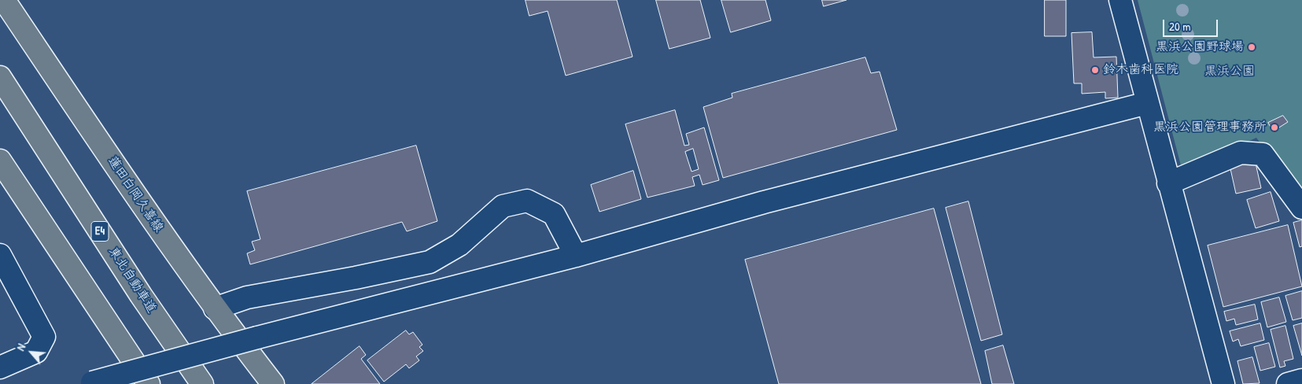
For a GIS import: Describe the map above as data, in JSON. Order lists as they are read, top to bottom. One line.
{"streets":{"main road":["蓮田白岡久喜線","E4","東北自動車道"]},"parks":["黒浜公園"],"places":["黒浜公園野球場","鈴木歯科医院","黒浜公園管理事務所"],"scale_bar":"20 m","north":"top left"}
